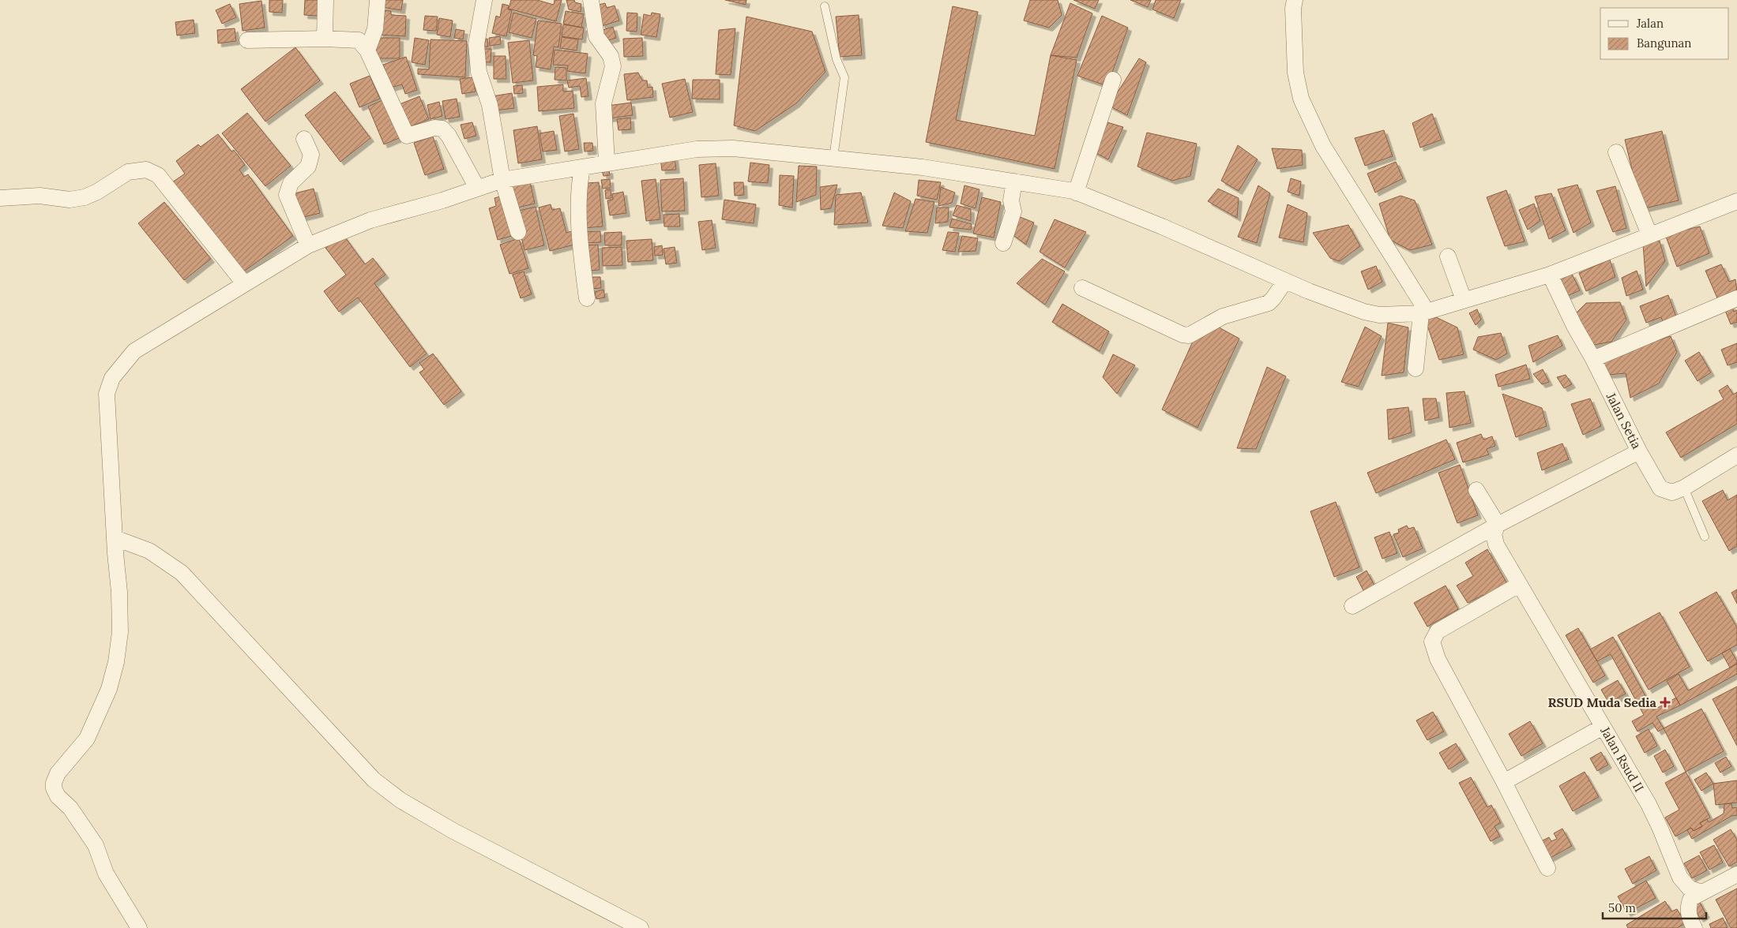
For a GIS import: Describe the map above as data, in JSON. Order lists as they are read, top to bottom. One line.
{"streets":{"street":["Jalan Setia","Jalan Rsud II"]},"places":{"health":["RSUD Muda Sedia"]},"legend":["Jalan","Bangunan"],"scale_bar":"50 m"}
